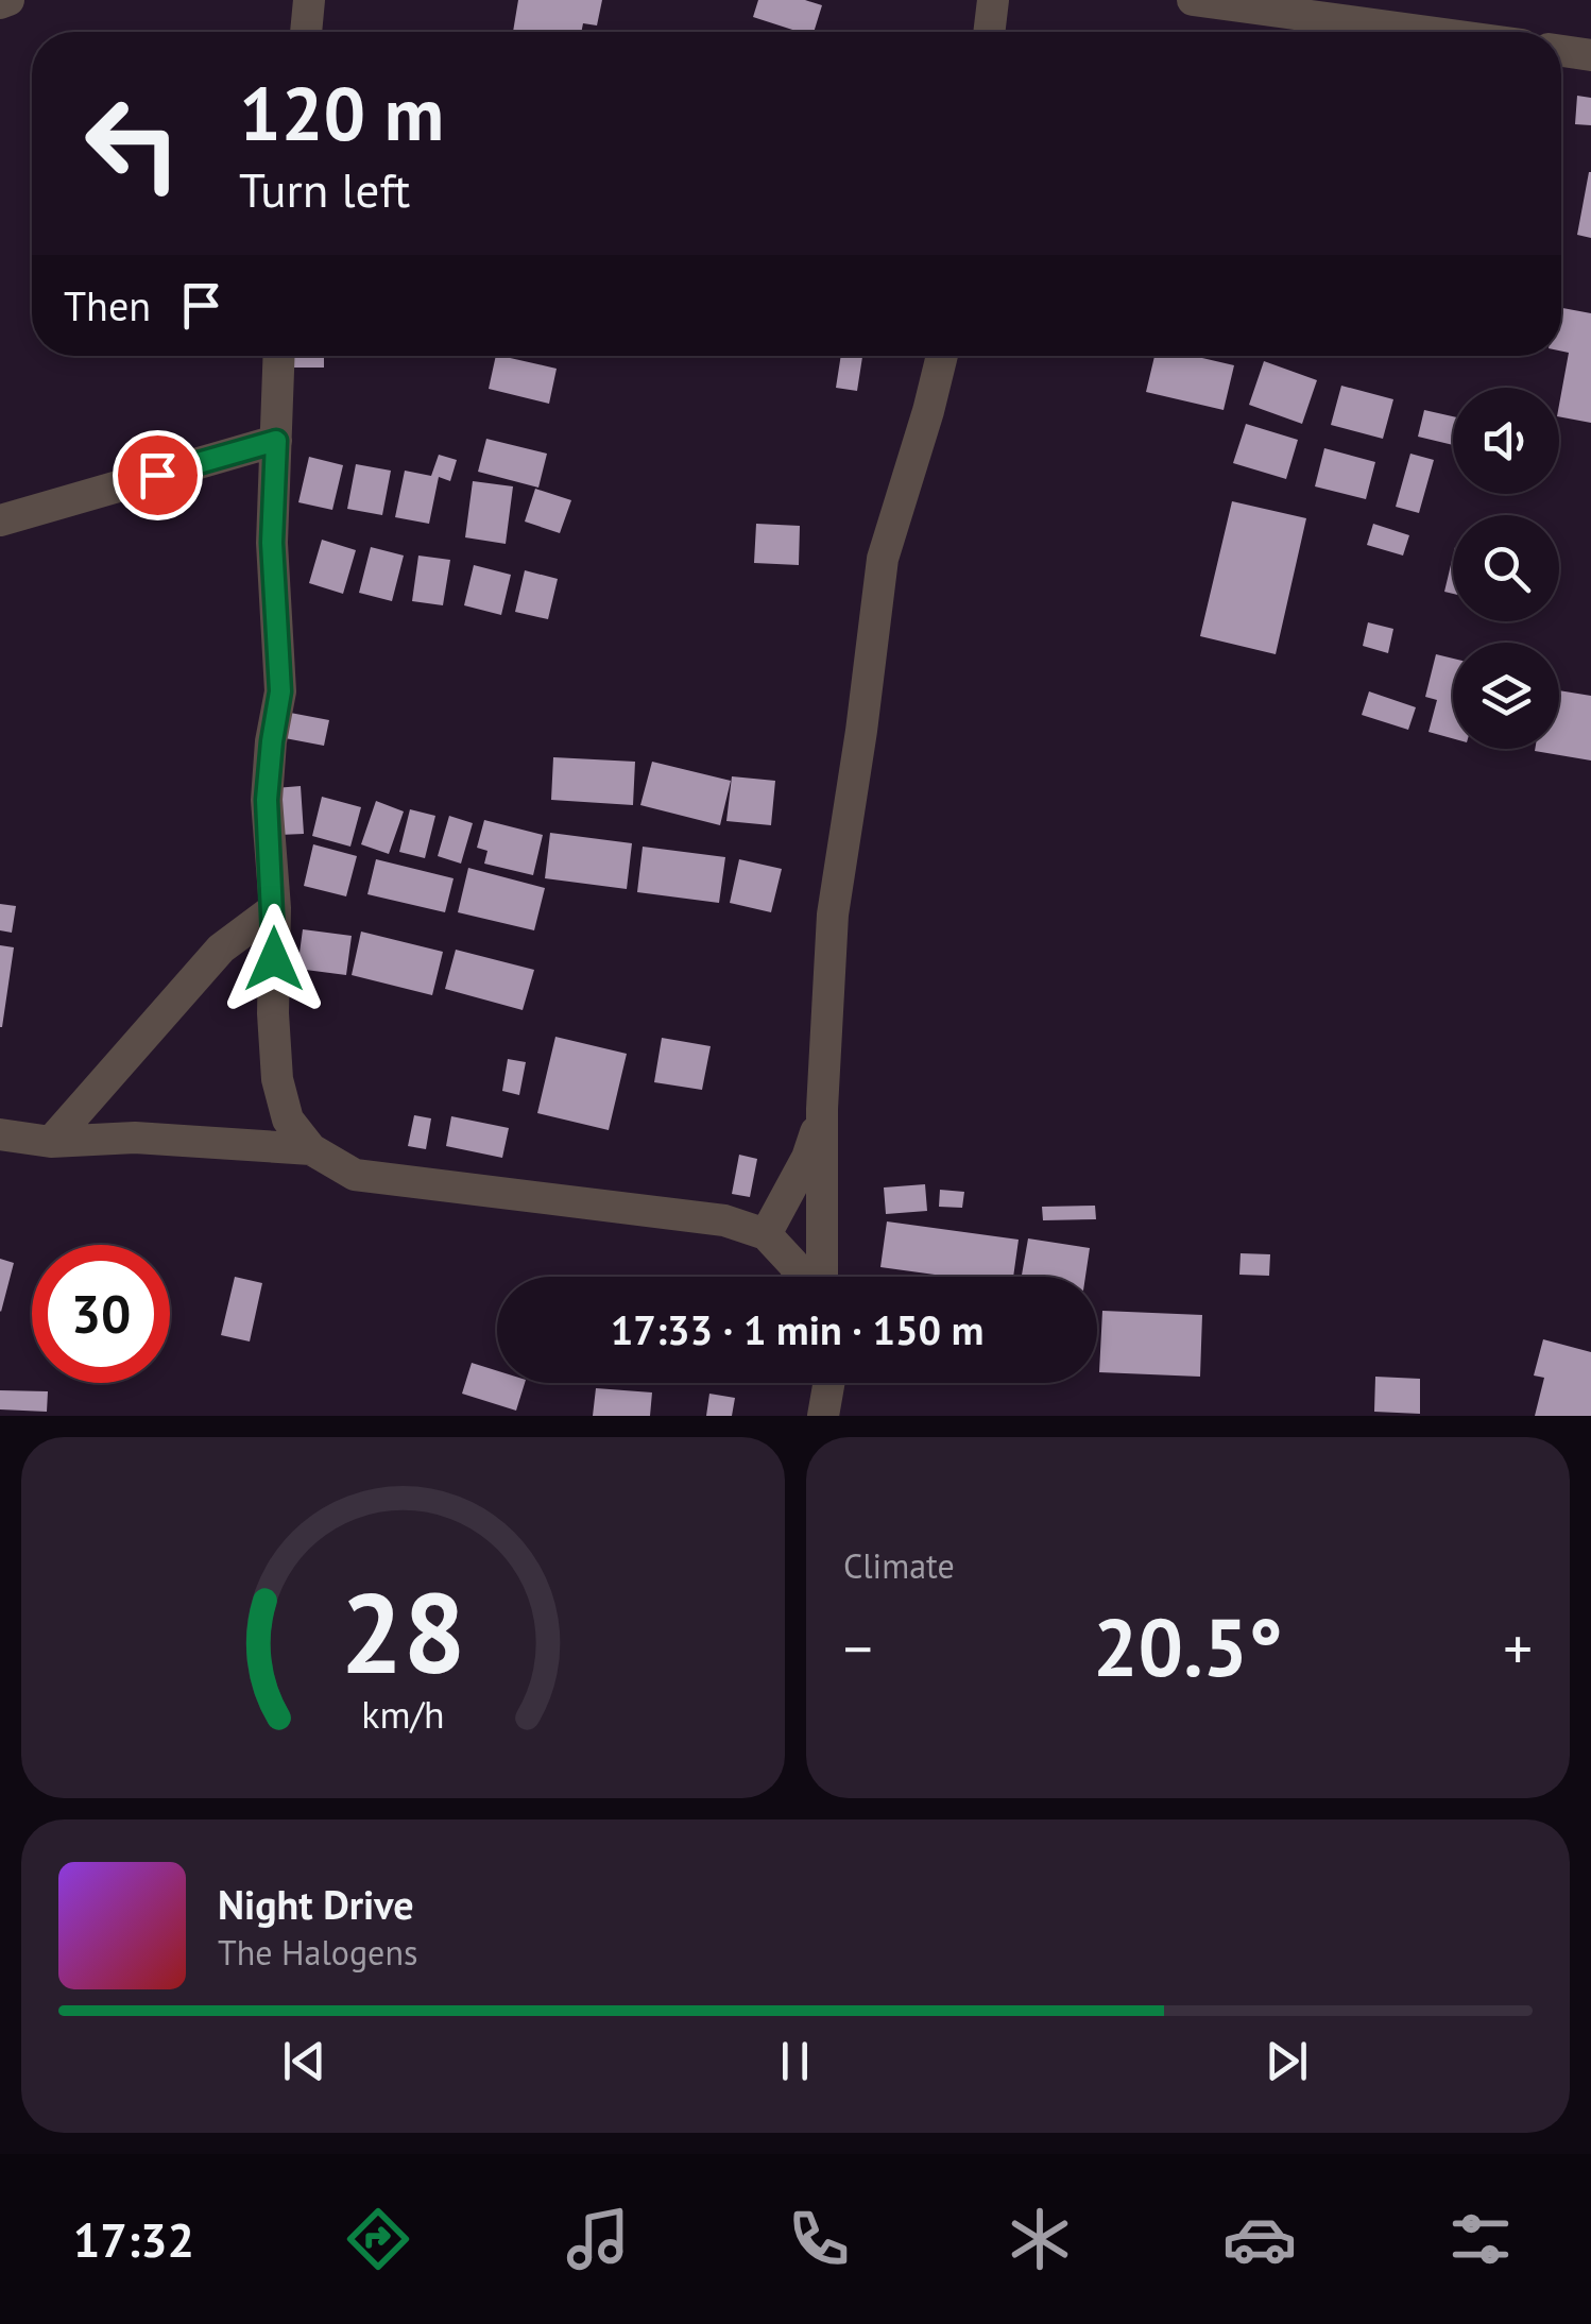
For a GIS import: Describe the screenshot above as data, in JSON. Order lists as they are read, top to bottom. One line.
{"page":{"turn":["120 m","Turn left"],"then":"Then","limit":"30","trip":"17:33 · 1 min · 150 m","tile":"Climate","heat":["−","20.5°","+"],"song":["Night Drive","The Halogens"],"tabs":"17:32","gauge":["28","km/h"]}}
